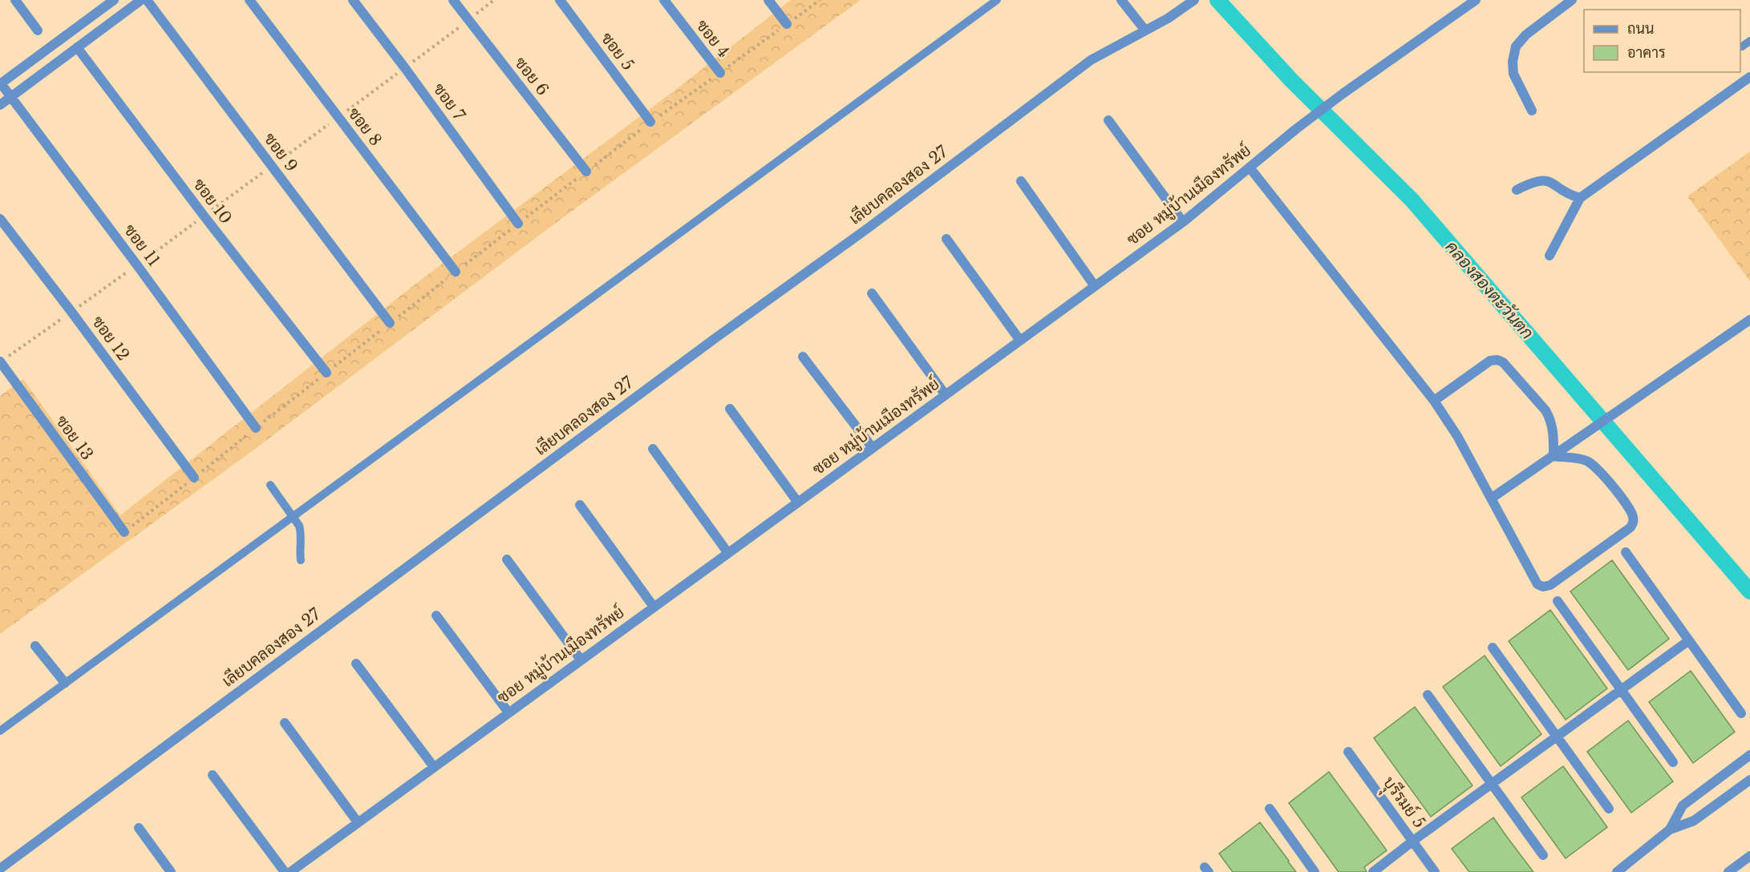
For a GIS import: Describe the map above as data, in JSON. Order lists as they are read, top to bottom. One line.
{"streets":{"street":["ซอย 4","ซอย 5","ซอย 6","ซอย 7","ซอย 8","ซอย 9","เลียบคลองสอง 27","ซอย หมู่บ้านเมืองทรัพย์","ซอย 10","ซอย 11","ซอย 12","ซอย 13","บุุรีรมย์ 5"]},"water":["คลองสองตะวันตก"],"legend":["ถนน","อาคาร"]}
